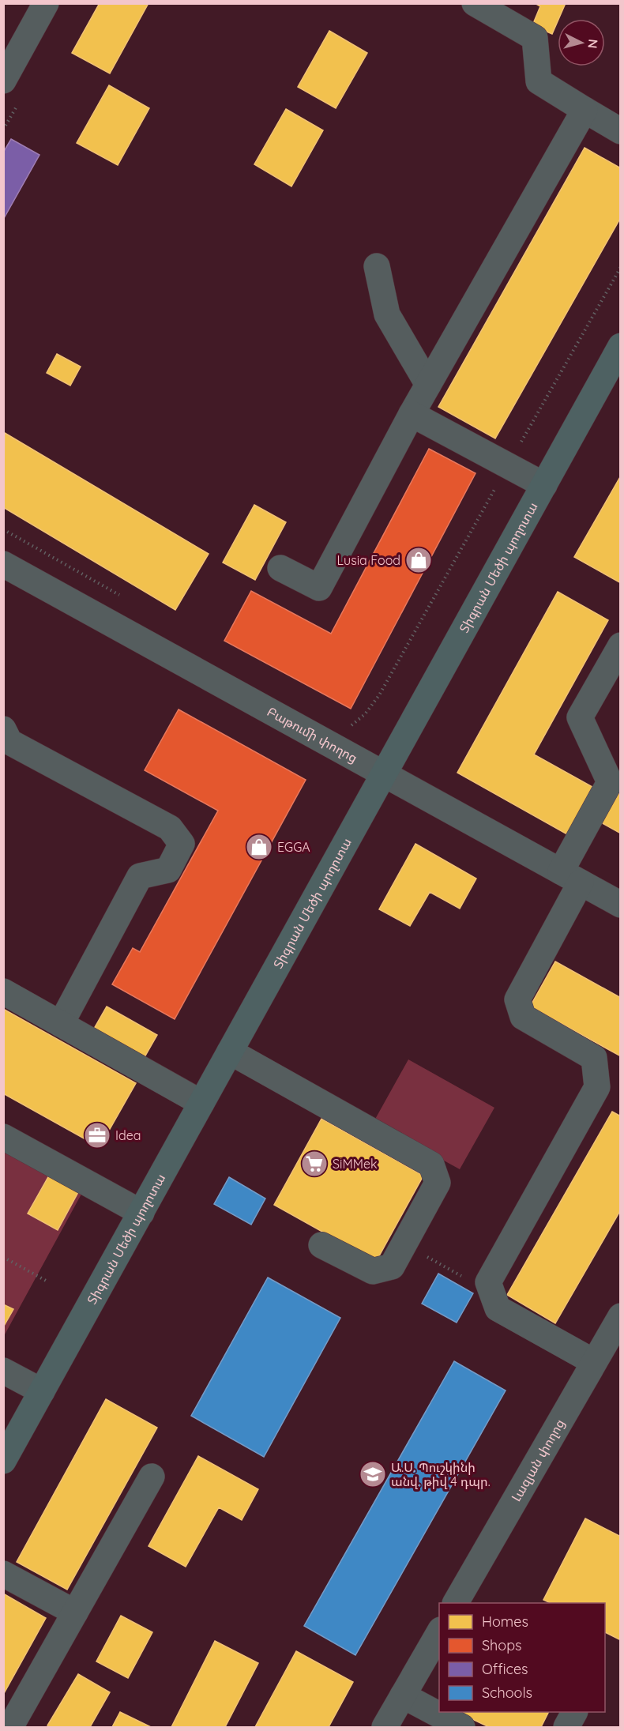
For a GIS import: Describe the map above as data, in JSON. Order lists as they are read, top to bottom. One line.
{"streets":{"main road":["Տիգրան Մեծի պողոտա"],"street":["Բաթումի փողոց","Լազյան փողոց"]},"crossings":[["Տիգրան Մեծի պողոտա","Բաթումի փողոց"]],"places":{"shop":["Lusia Food","EGGA"],"office":["Idea"],"supermarket":["SiMMek"],"school or university":["Ա.Ս. Պուշկինի անվ. թիվ 4 դպր."]},"legend":["Homes","Shops","Offices","Schools"],"north":"right"}
